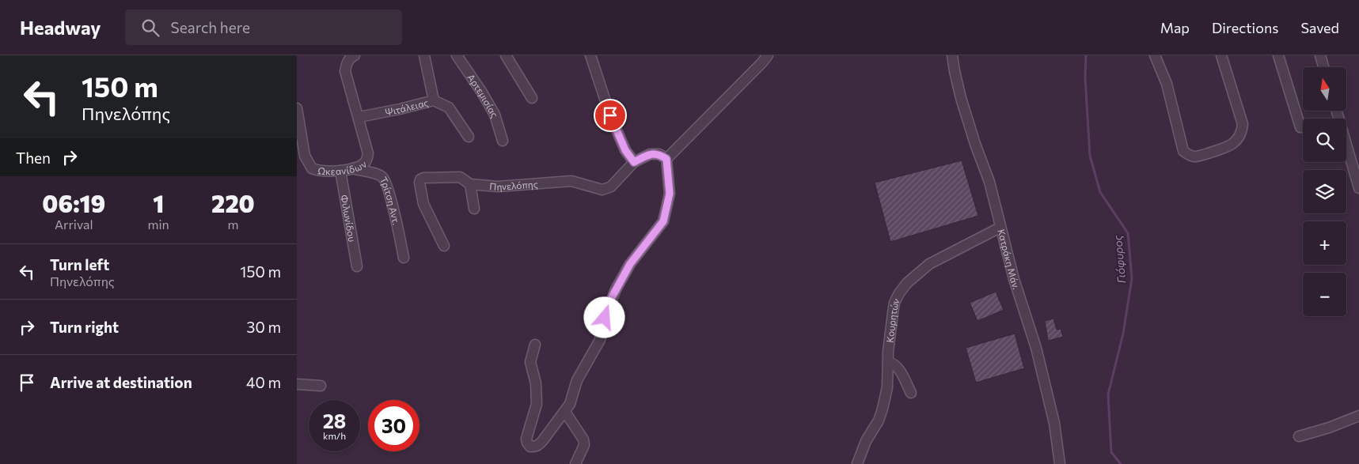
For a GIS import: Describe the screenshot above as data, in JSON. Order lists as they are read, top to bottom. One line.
{"streets":{"street":["Αρτεμισίας","Ψιτάλειας","Ωκεανίδων","Πηνελόπης","Τρίτση Αντ.","Φιλωνίδου","Κατράκη Μάν.","Κουρητών"]},"crossings":[["Ψιτάλειας","Ωκεανίδων"],["Ωκεανίδων","Τρίτση Αντ."],["Ωκεανίδων","Φιλωνίδου"],["Κατράκη Μάν.","Κουρητών"]],"water":["Γιόφυρος"],"north":"top","page":{"header":"Headway","search":"Search here","nav":["Map","Directions","Saved"],"turn":["150 m","Πηνελόπης"],"map_buttons":["+","−"],"then":"Then","eta":["06:19","Arrival","1","min","220","m"],"list":[{"name":"Turn left","note":"Πηνελόπης","value":"150 m"},{"name":"Turn right","value":"30 m"},{"name":"Arrive at destination","value":"40 m"}],"speed":"28 km/h","limit":"30"}}
